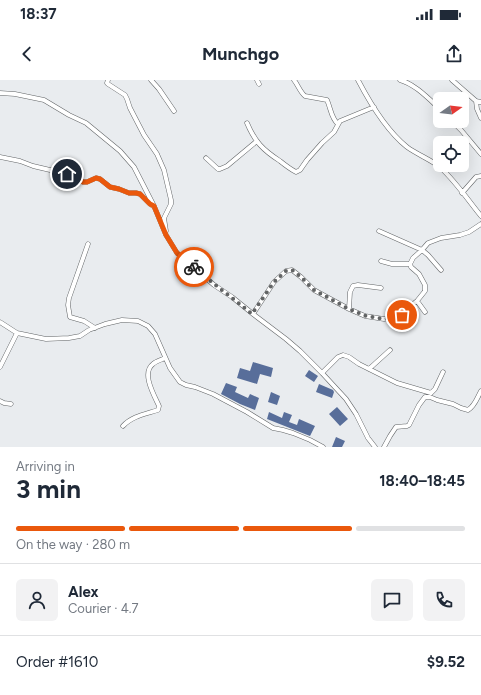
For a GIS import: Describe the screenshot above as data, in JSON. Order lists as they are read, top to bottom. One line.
{"north":"right","page":{"status":"18:37","header":"Munchgo","heading":["3 min","Arriving in","18:40–18:45"],"panel":["Alex","Courier · 4.7","Order #1610","$9.52"],"bar":"On the way · 280 m"}}
